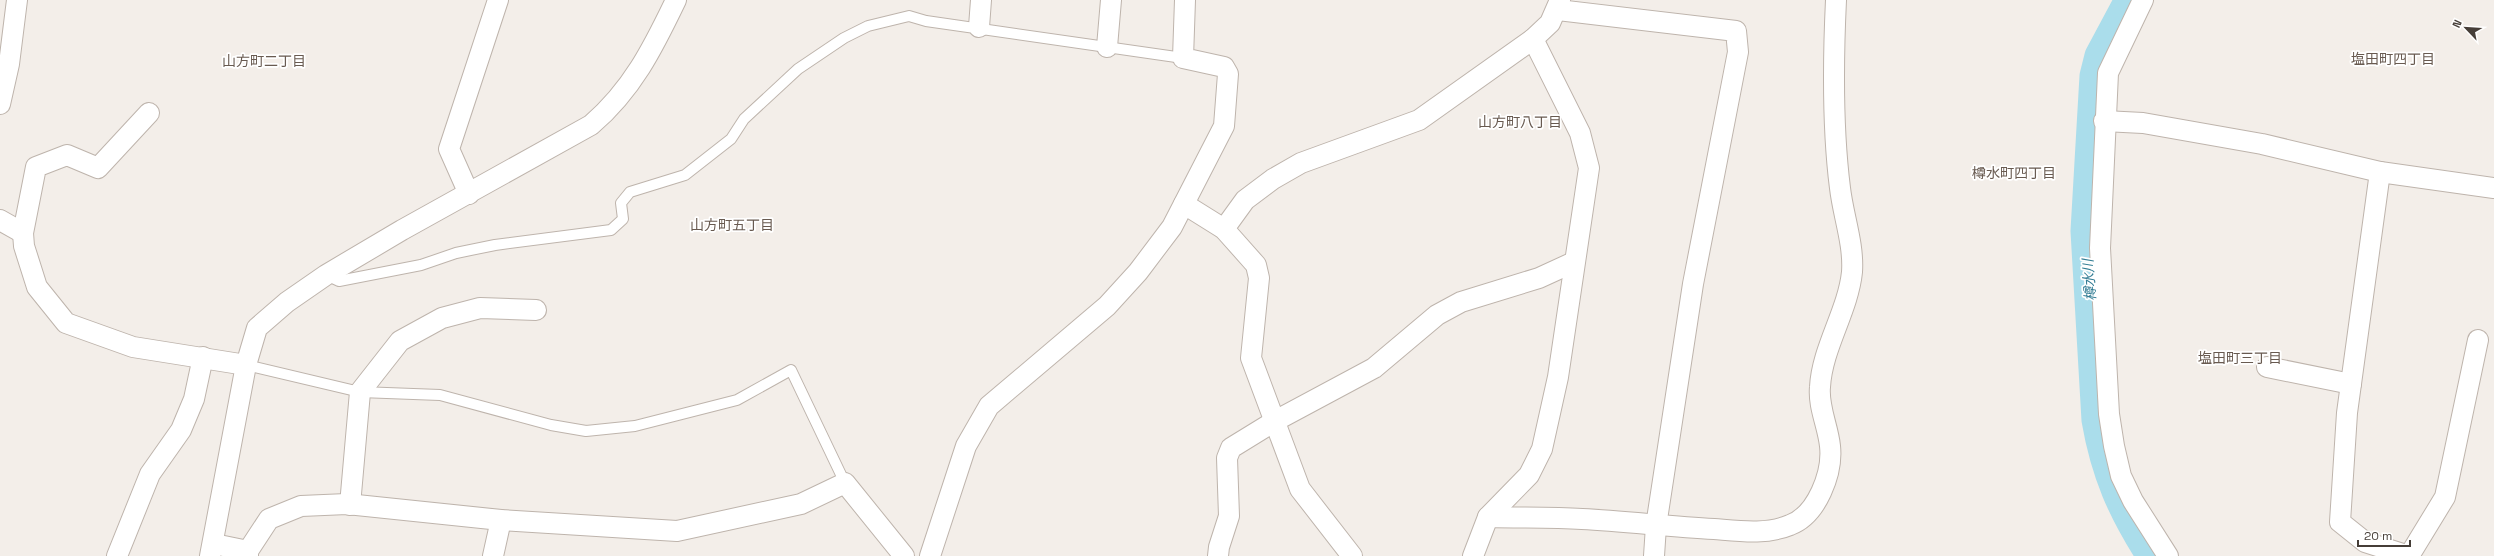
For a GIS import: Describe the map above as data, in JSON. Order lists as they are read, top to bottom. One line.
{"districts":["塩田町四丁目","山方町二丁目","山方町八丁目","樽水町四丁目","山方町五丁目","塩田町三丁目"],"water":["樽水川"],"scale_bar":"20 m","north":"top left"}
